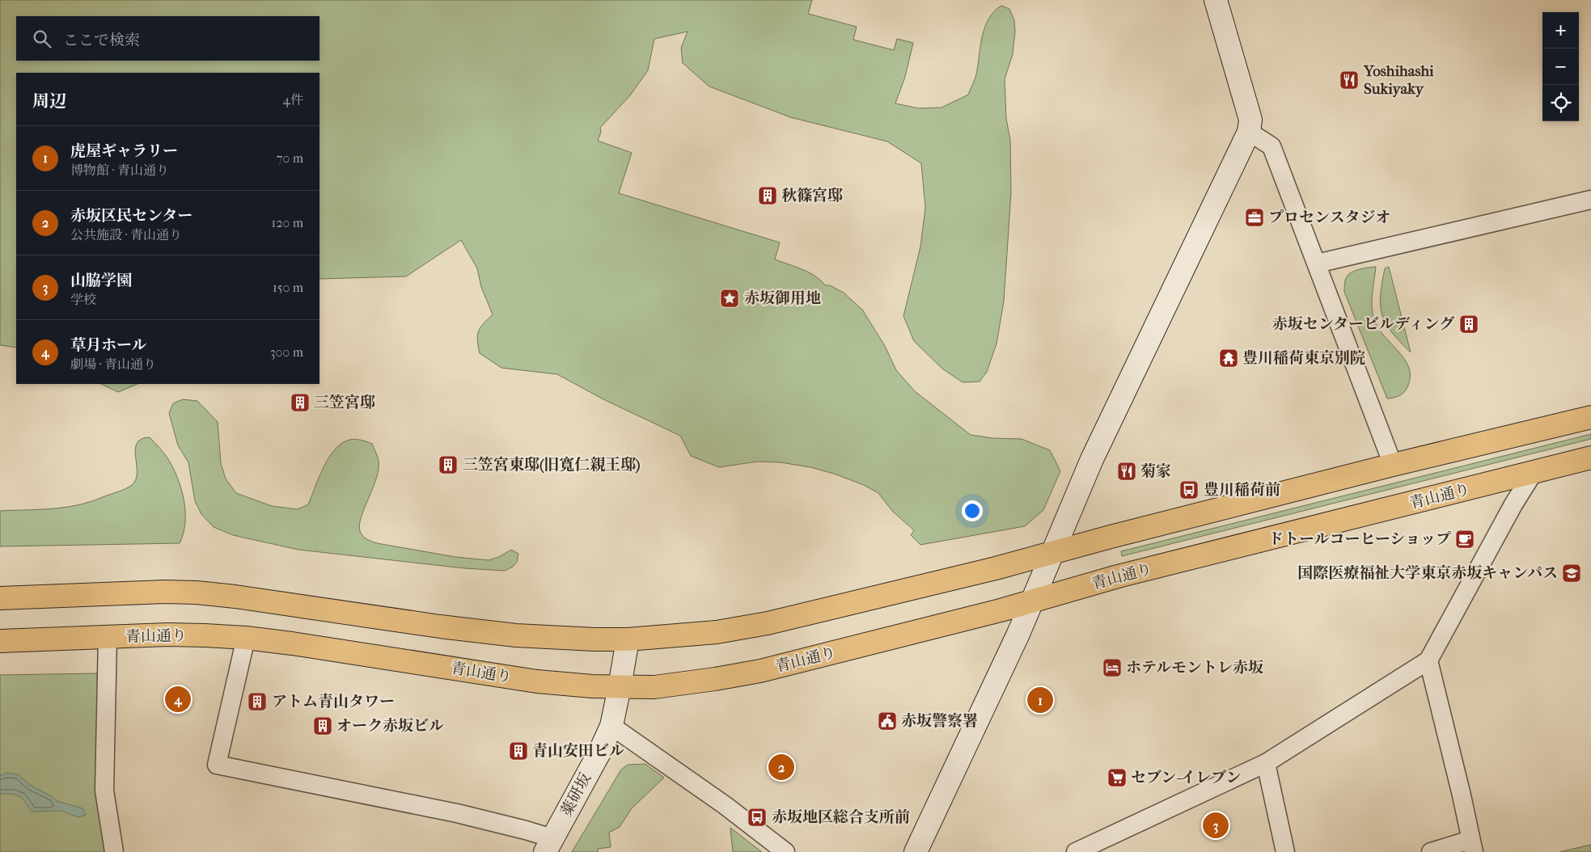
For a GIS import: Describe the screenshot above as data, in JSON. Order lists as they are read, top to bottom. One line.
{"streets":{"highway":["青山通り"],"street":["薬研坂"]},"crossings":[["青山通り","薬研坂"]],"places":{"restaurant":["Yoshihashi Sukiyaky","菊家"],"building":["秋篠宮邸","赤坂センタービルディング","三笠宮邸","三笠宮東邸(旧寬仁親王邸)","アトム青山タワー","オーク赤坂ビル","青山安田ビル"],"office":["プロセンスタジオ"],"place":["赤坂御用地"],"temple":["豊川稲荷東京別院"],"bus stop":["豊川稲荷前","赤坂地区総合支所前"],"cafe":["ドトールコーヒーショップ"],"school or university":["国際医療福祉大学東京赤坂キャンパス"],"hotel":["ホテルモントレ赤坂"],"public building":["赤坂警察署"],"supermarket":["セブン-イレブン"]},"page":{"map_buttons":["+","−"],"search":"ここで検索","heading":["周辺","4件"],"list":[{"mark":"1","name":"虎屋ギャラリー","note":"博物館 · 青山通り","value":"70 m"},{"mark":"2","name":"赤坂区民センター","note":"公共施設 · 青山通り","value":"120 m"},{"mark":"3","name":"山脇学園","note":"学校","value":"150 m"},{"mark":"4","name":"草月ホール","note":"劇場 · 青山通り","value":"300 m"}],"pins":["4","1","2","3"]}}
